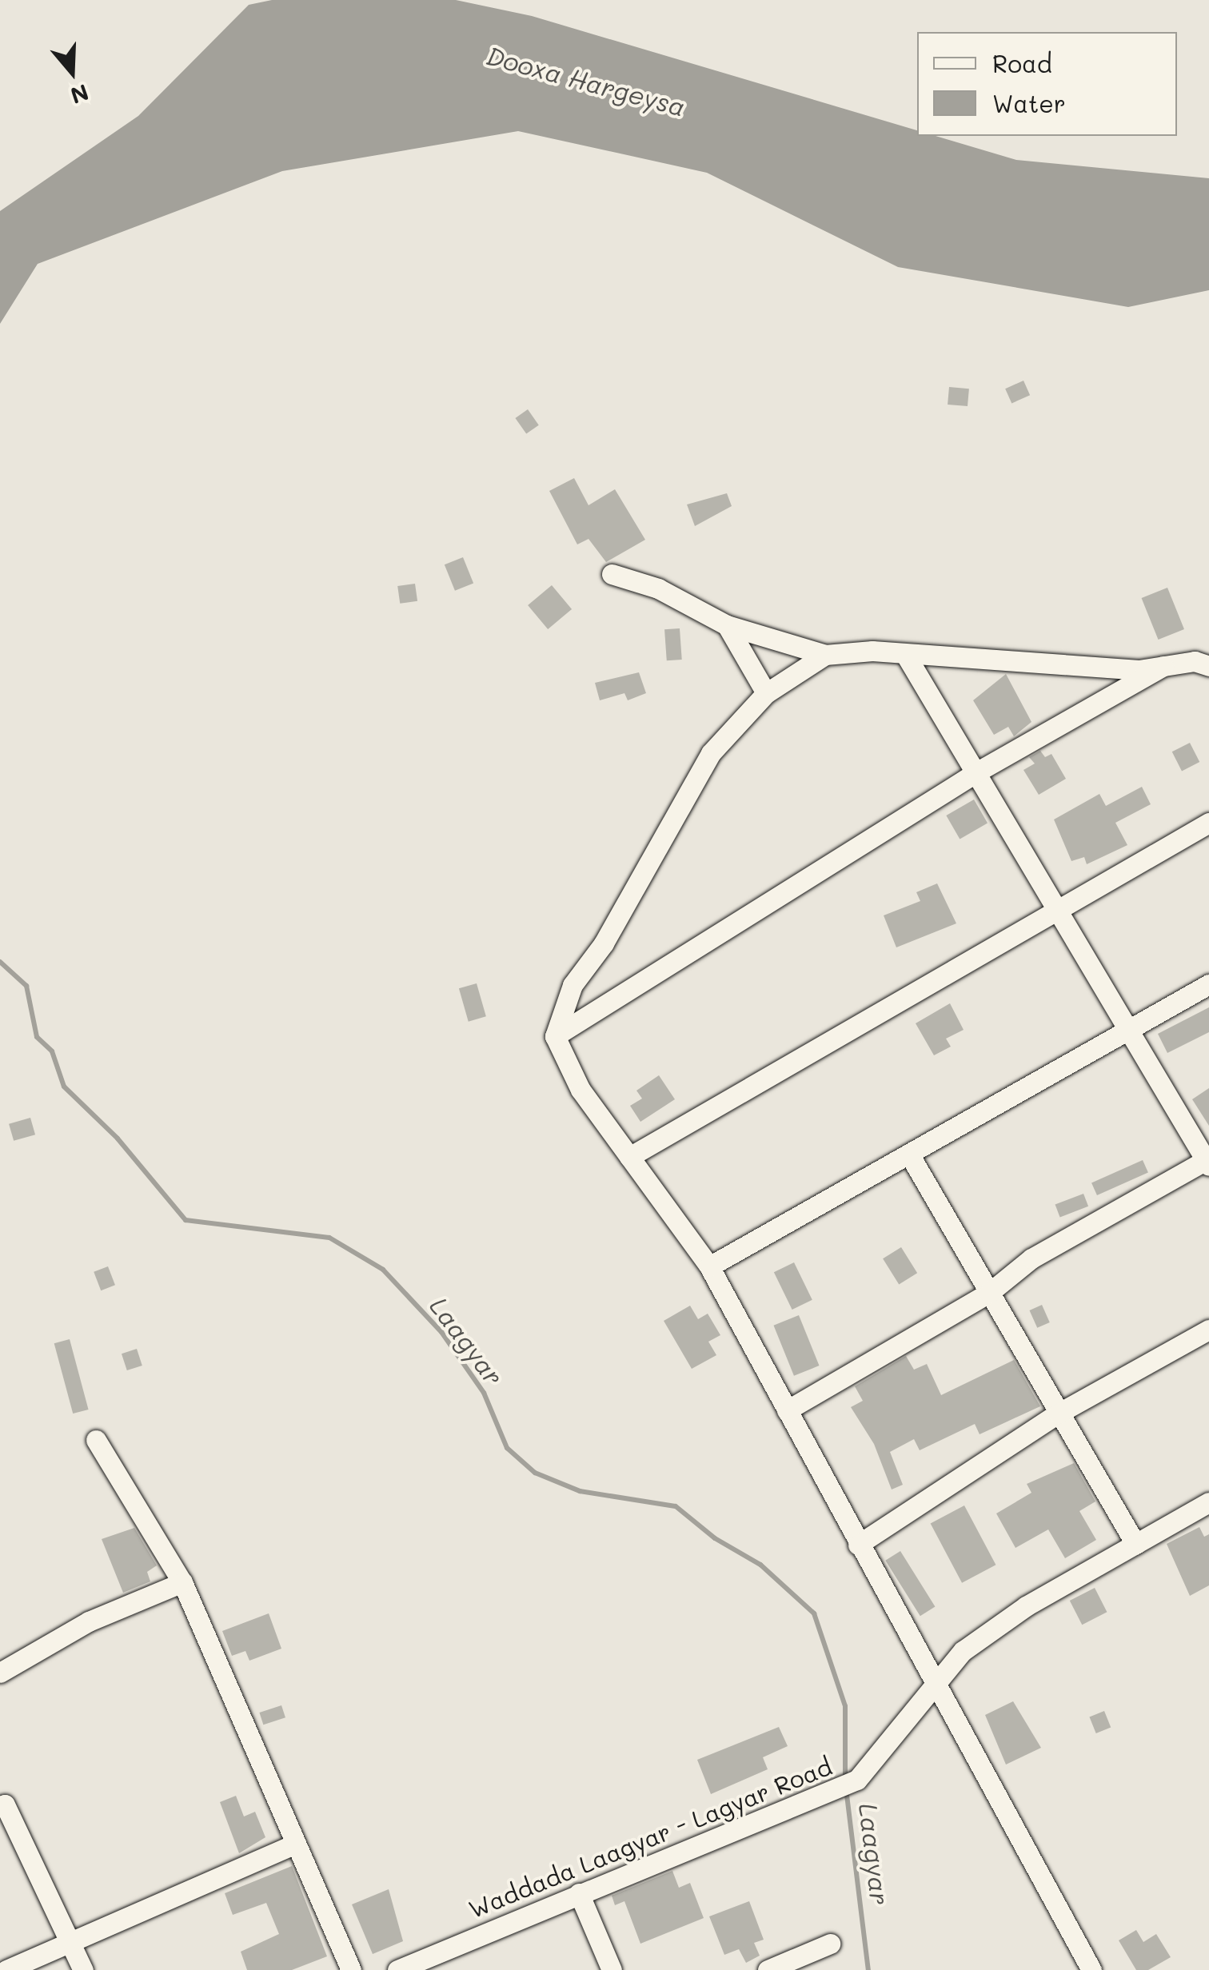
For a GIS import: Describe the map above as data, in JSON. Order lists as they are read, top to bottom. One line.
{"streets":{"street":["Waddada Laagyar - Lagyar Road"]},"water":["Dooxa Hargeysa","Laagyar"],"legend":["Road","Water"],"north":"bottom"}
